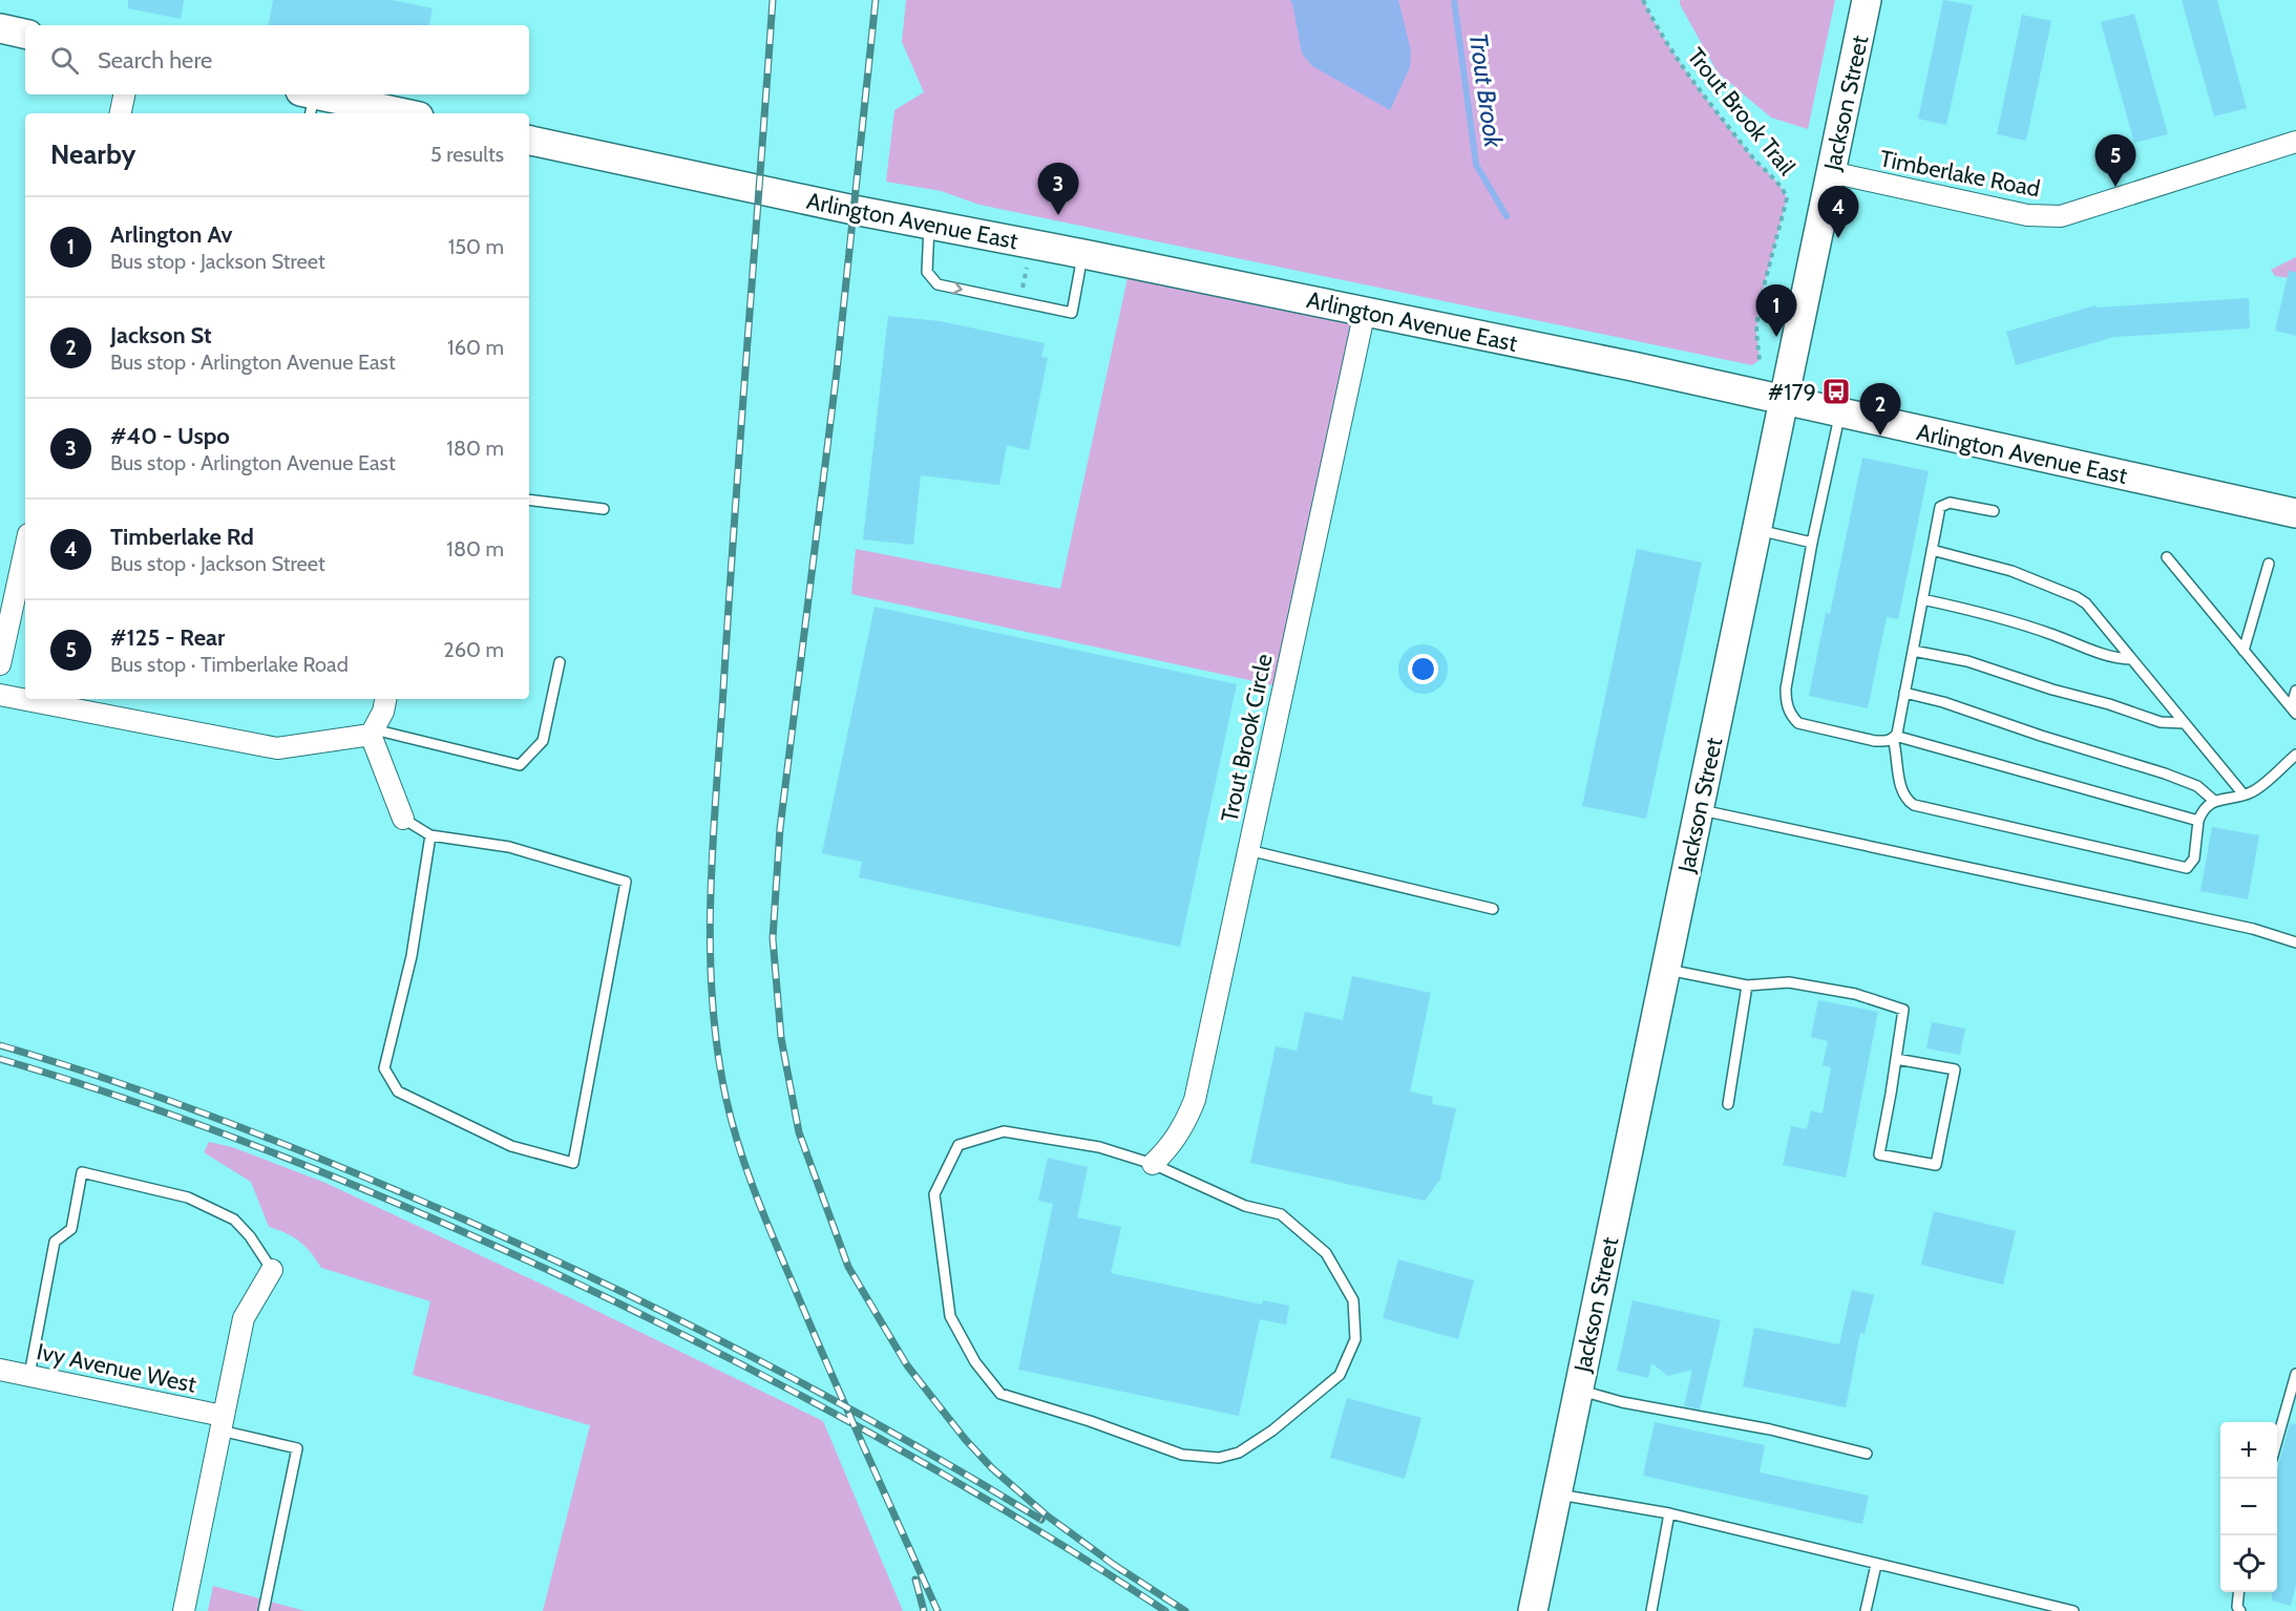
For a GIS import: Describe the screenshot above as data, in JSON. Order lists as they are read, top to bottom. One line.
{"streets":{"street":["Jackson Street","Timberlake Road","Arlington Avenue East","Trout Brook Circle","Ivy Avenue West"],"path":["Trout Brook Trail"]},"crossings":[["Jackson Street","Timberlake Road"],["Jackson Street","Arlington Avenue East"],["Arlington Avenue East","Trout Brook Circle"]],"water":["Trout Brook"],"places":{"bus stop":["#179"]},"page":{"search":"Search here","heading":["Nearby","5 results"],"pins":["5","3","4","1","2"],"list":[{"mark":"1","name":"Arlington Av","note":"Bus stop · Jackson Street","value":"150 m"},{"mark":"2","name":"Jackson St","note":"Bus stop · Arlington Avenue East","value":"160 m"},{"mark":"3","name":"#40 - Uspo","note":"Bus stop · Arlington Avenue East","value":"180 m"},{"mark":"4","name":"Timberlake Rd","note":"Bus stop · Jackson Street","value":"180 m"},{"mark":"5","name":"#125 - Rear","note":"Bus stop · Timberlake Road","value":"260 m"}],"map_buttons":["+","−"]}}
